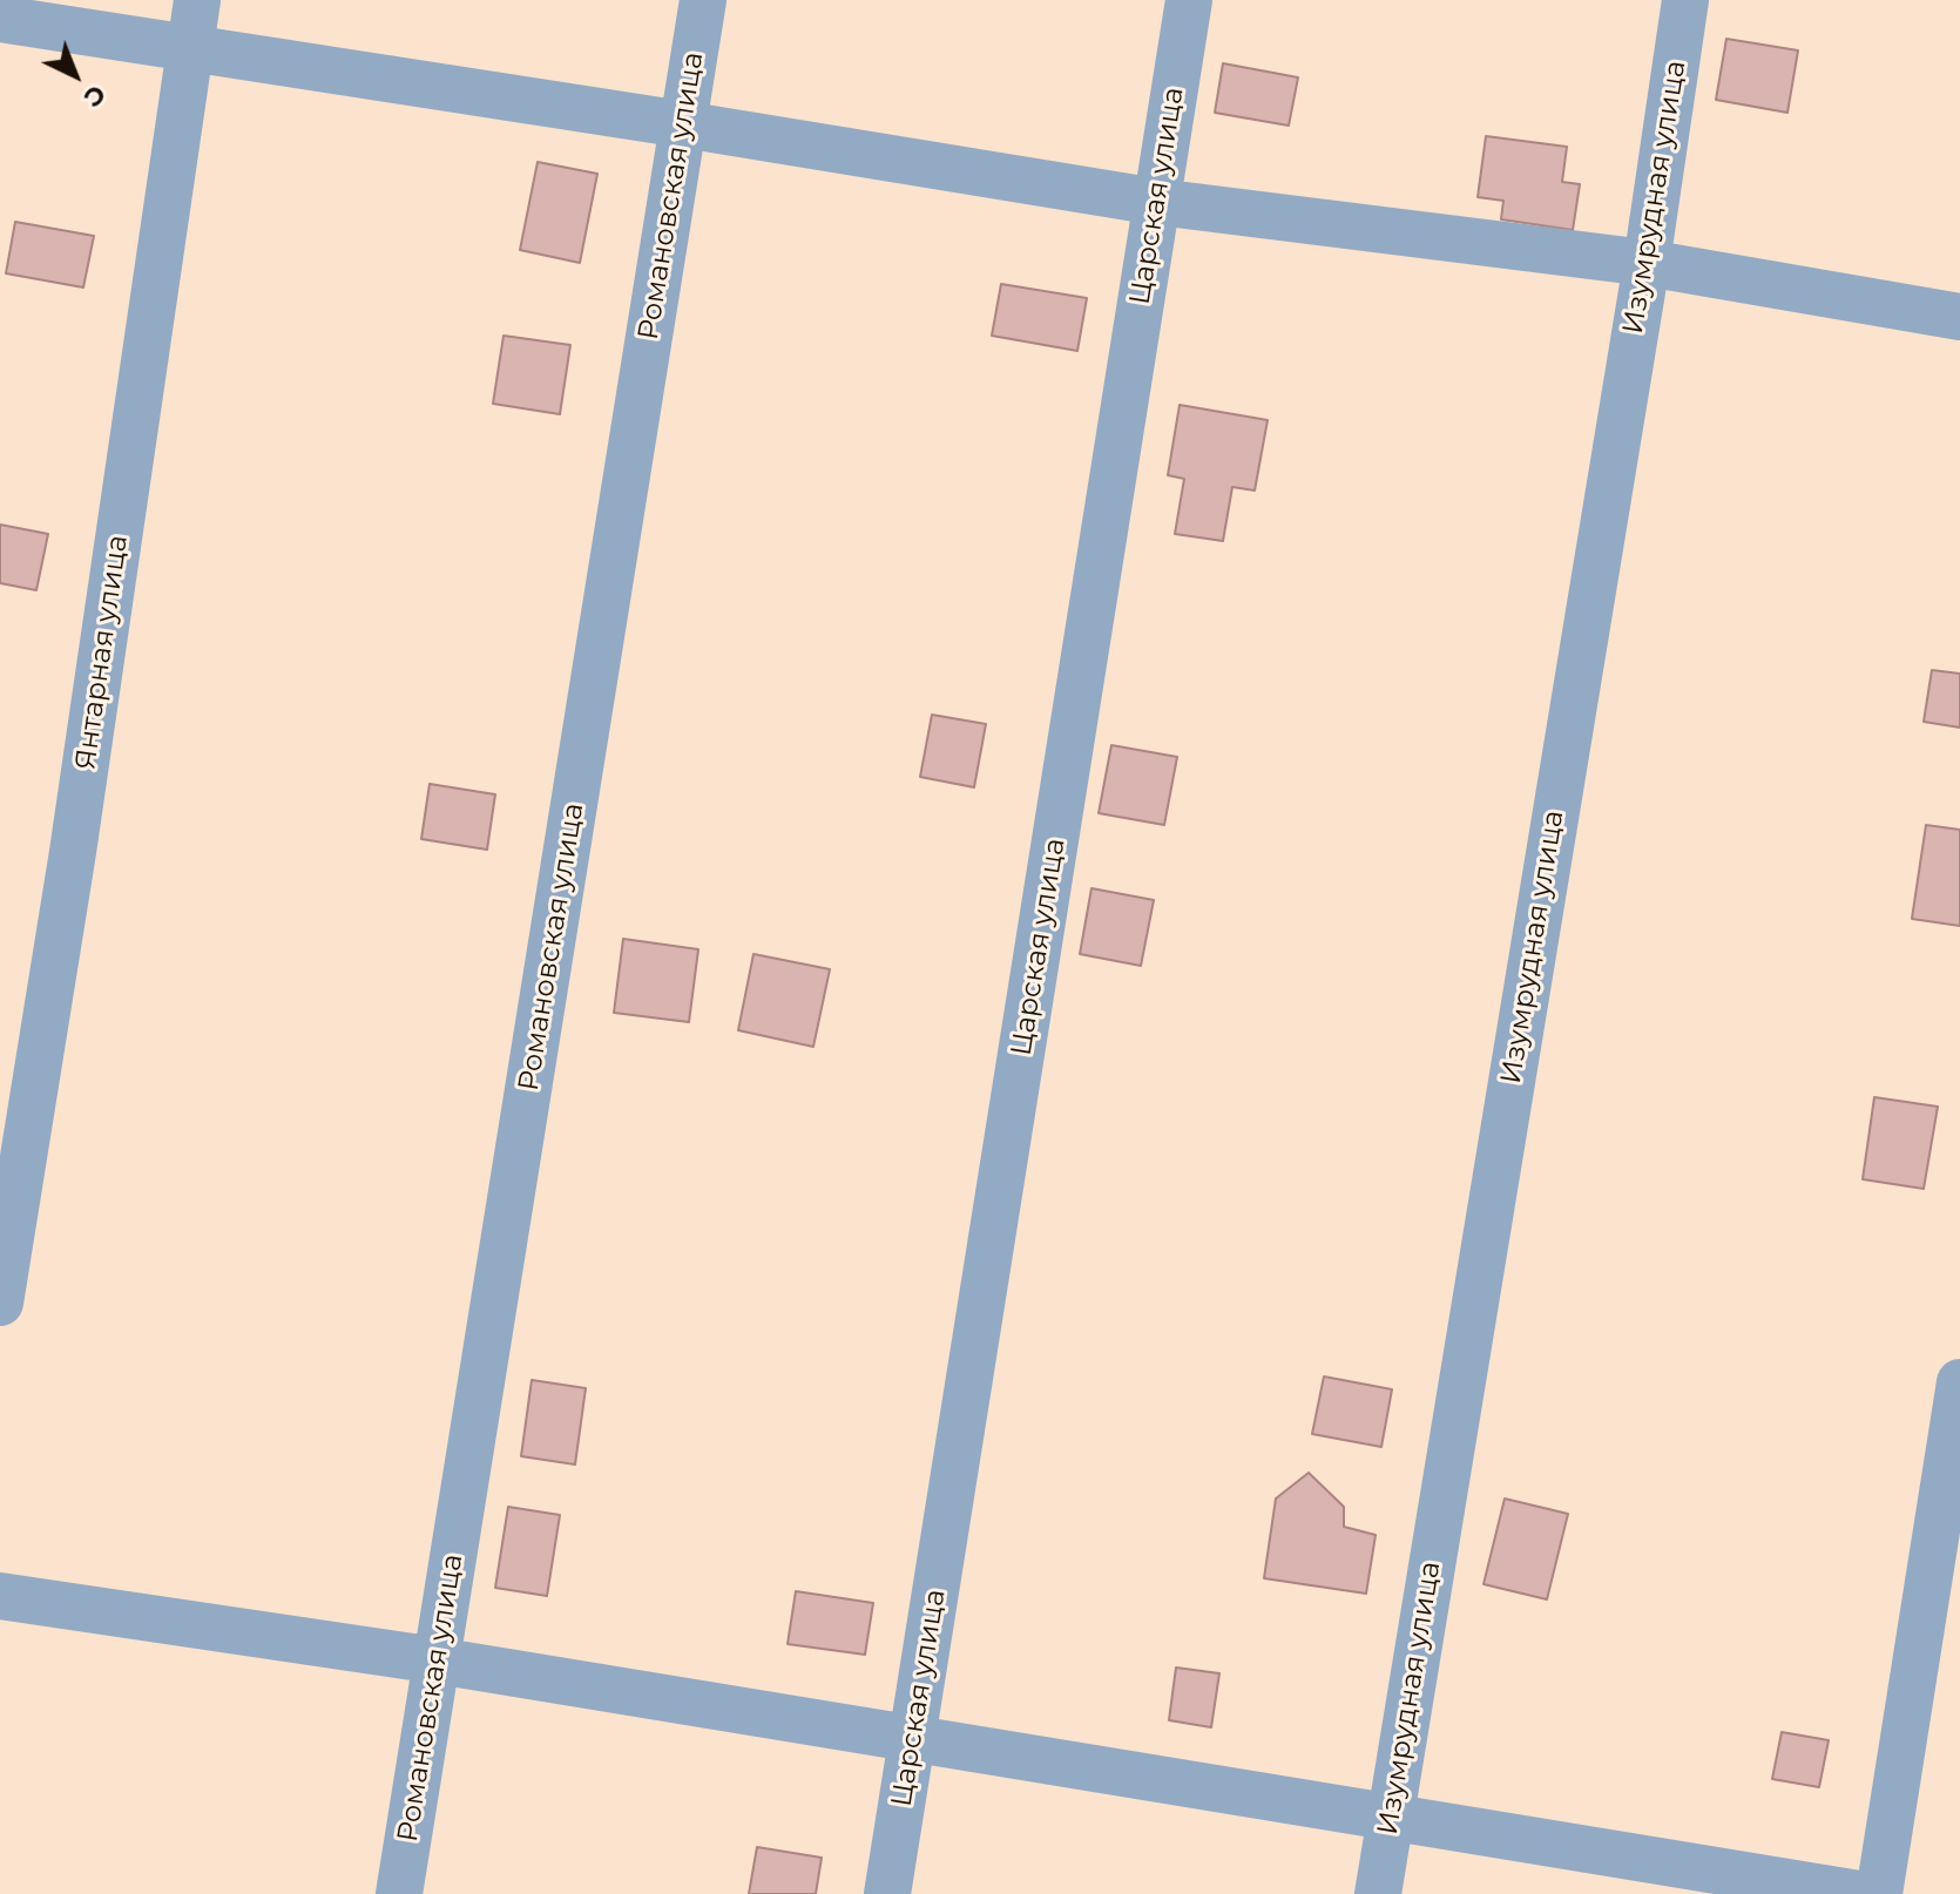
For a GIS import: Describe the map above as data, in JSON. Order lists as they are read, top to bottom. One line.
{"streets":{"street":["Романовская улица","Царская улица","Изумрудная улица","Янтарная улица"]},"north":"bottom right"}
